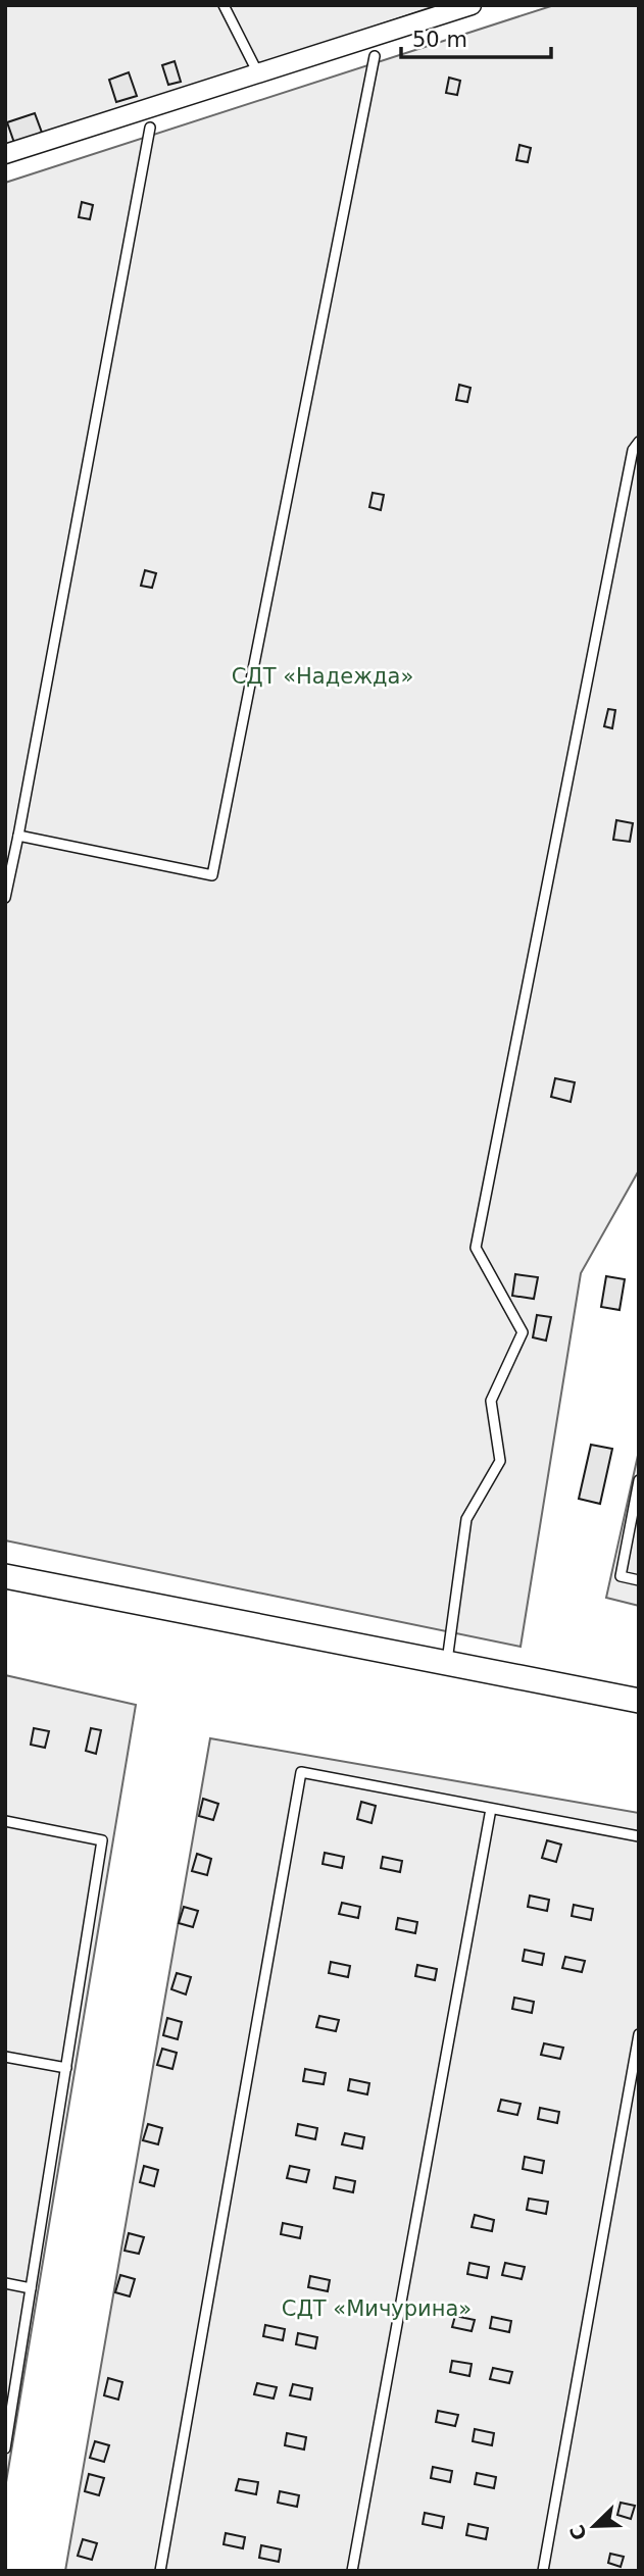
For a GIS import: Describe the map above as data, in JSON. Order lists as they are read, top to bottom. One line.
{"parks":["СДТ «Надежда»","СДТ «Мичурина»"],"scale_bar":"50 m","north":"bottom left"}
